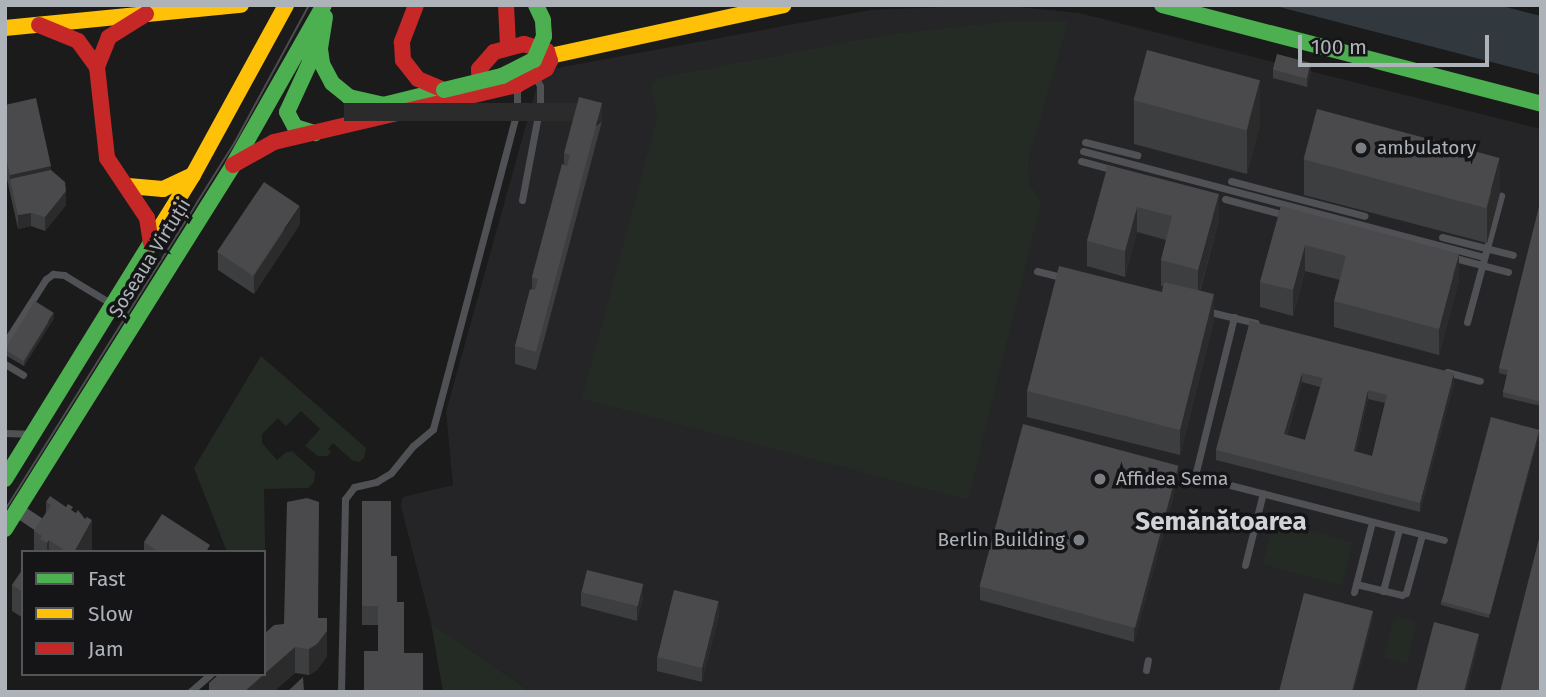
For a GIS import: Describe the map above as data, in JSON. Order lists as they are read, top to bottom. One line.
{"streets":{"main road":["Șoseaua Virtuții"]},"districts":["Semănătoarea"],"places":["ambulatory","Affidea Sema","Berlin Building"],"legend":["Fast","Slow","Jam"],"scale_bar":"100 m"}
